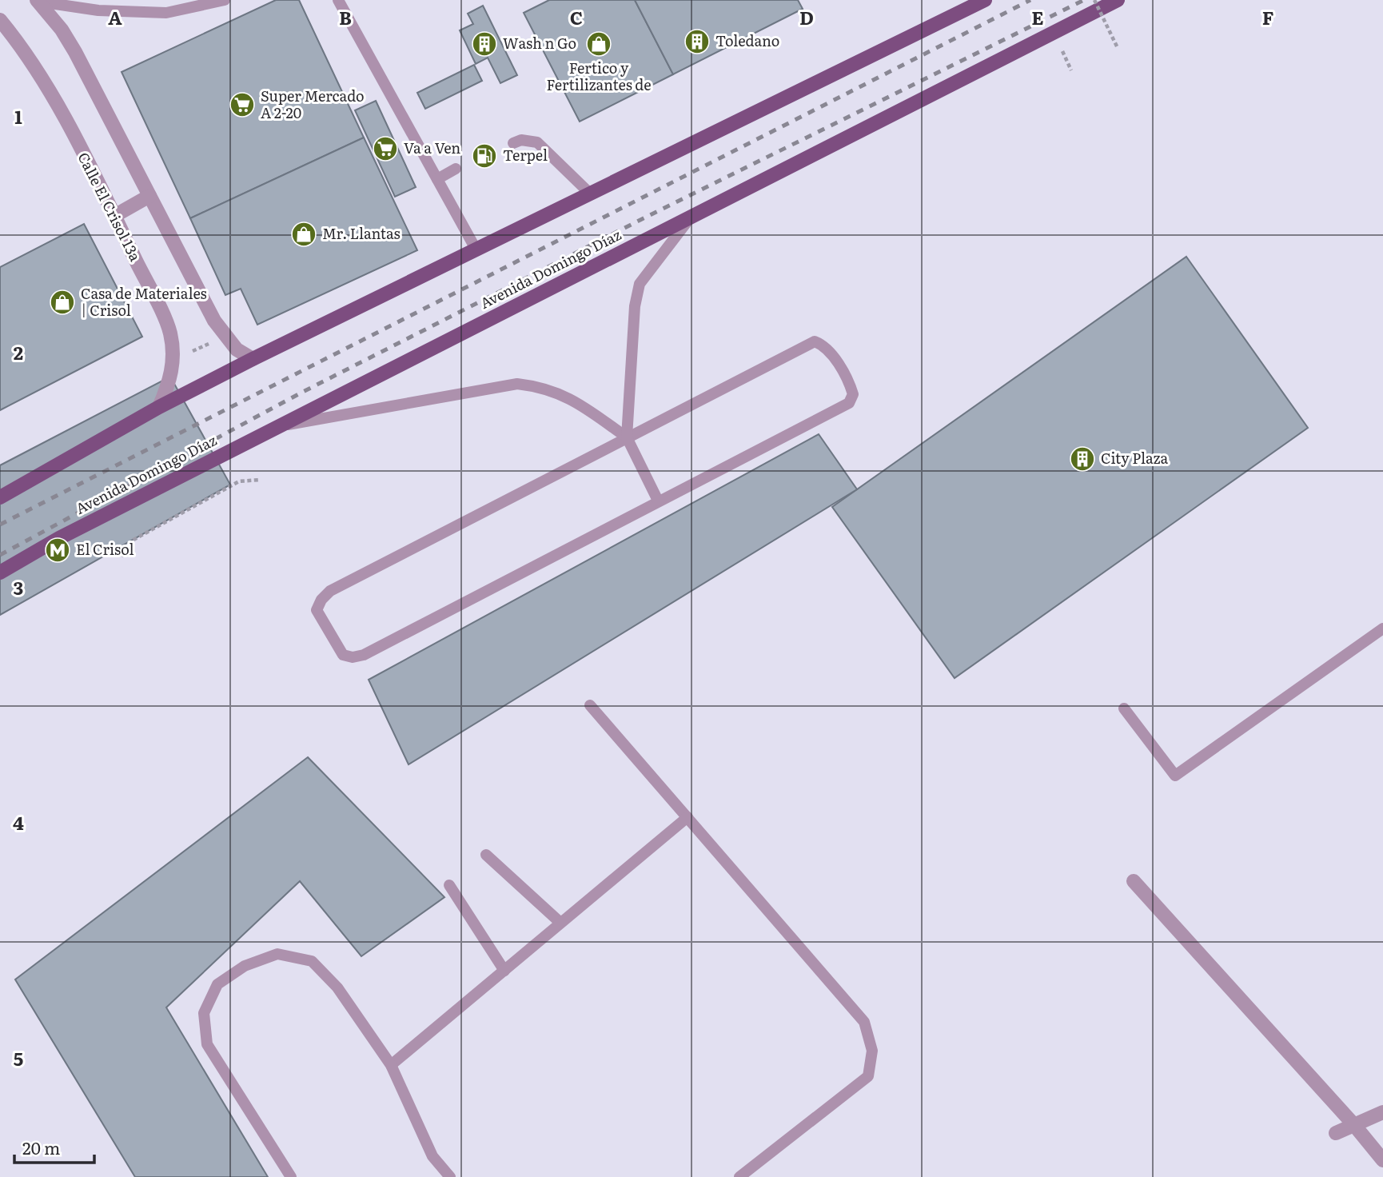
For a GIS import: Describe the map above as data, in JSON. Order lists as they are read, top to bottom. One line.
{"streets":{"main road":["Avenida Domingo Díaz"],"street":["Calle El Crisol 13a"]},"places":{"building":["Toledano","Wash n Go","City Plaza"],"shop":["Fertico y Fertilizantes de","Mr. Llantas","Casa de Materiales | Crisol"],"supermarket":["Super Mercado A 2-20","Va a Ven"],"fuel station":["Terpel"],"metro station":["El Crisol"]},"scale_bar":"20 m","grid":{"columns":["A","B","C","D","E","F"],"rows":["1","2","3","4","5"]}}
